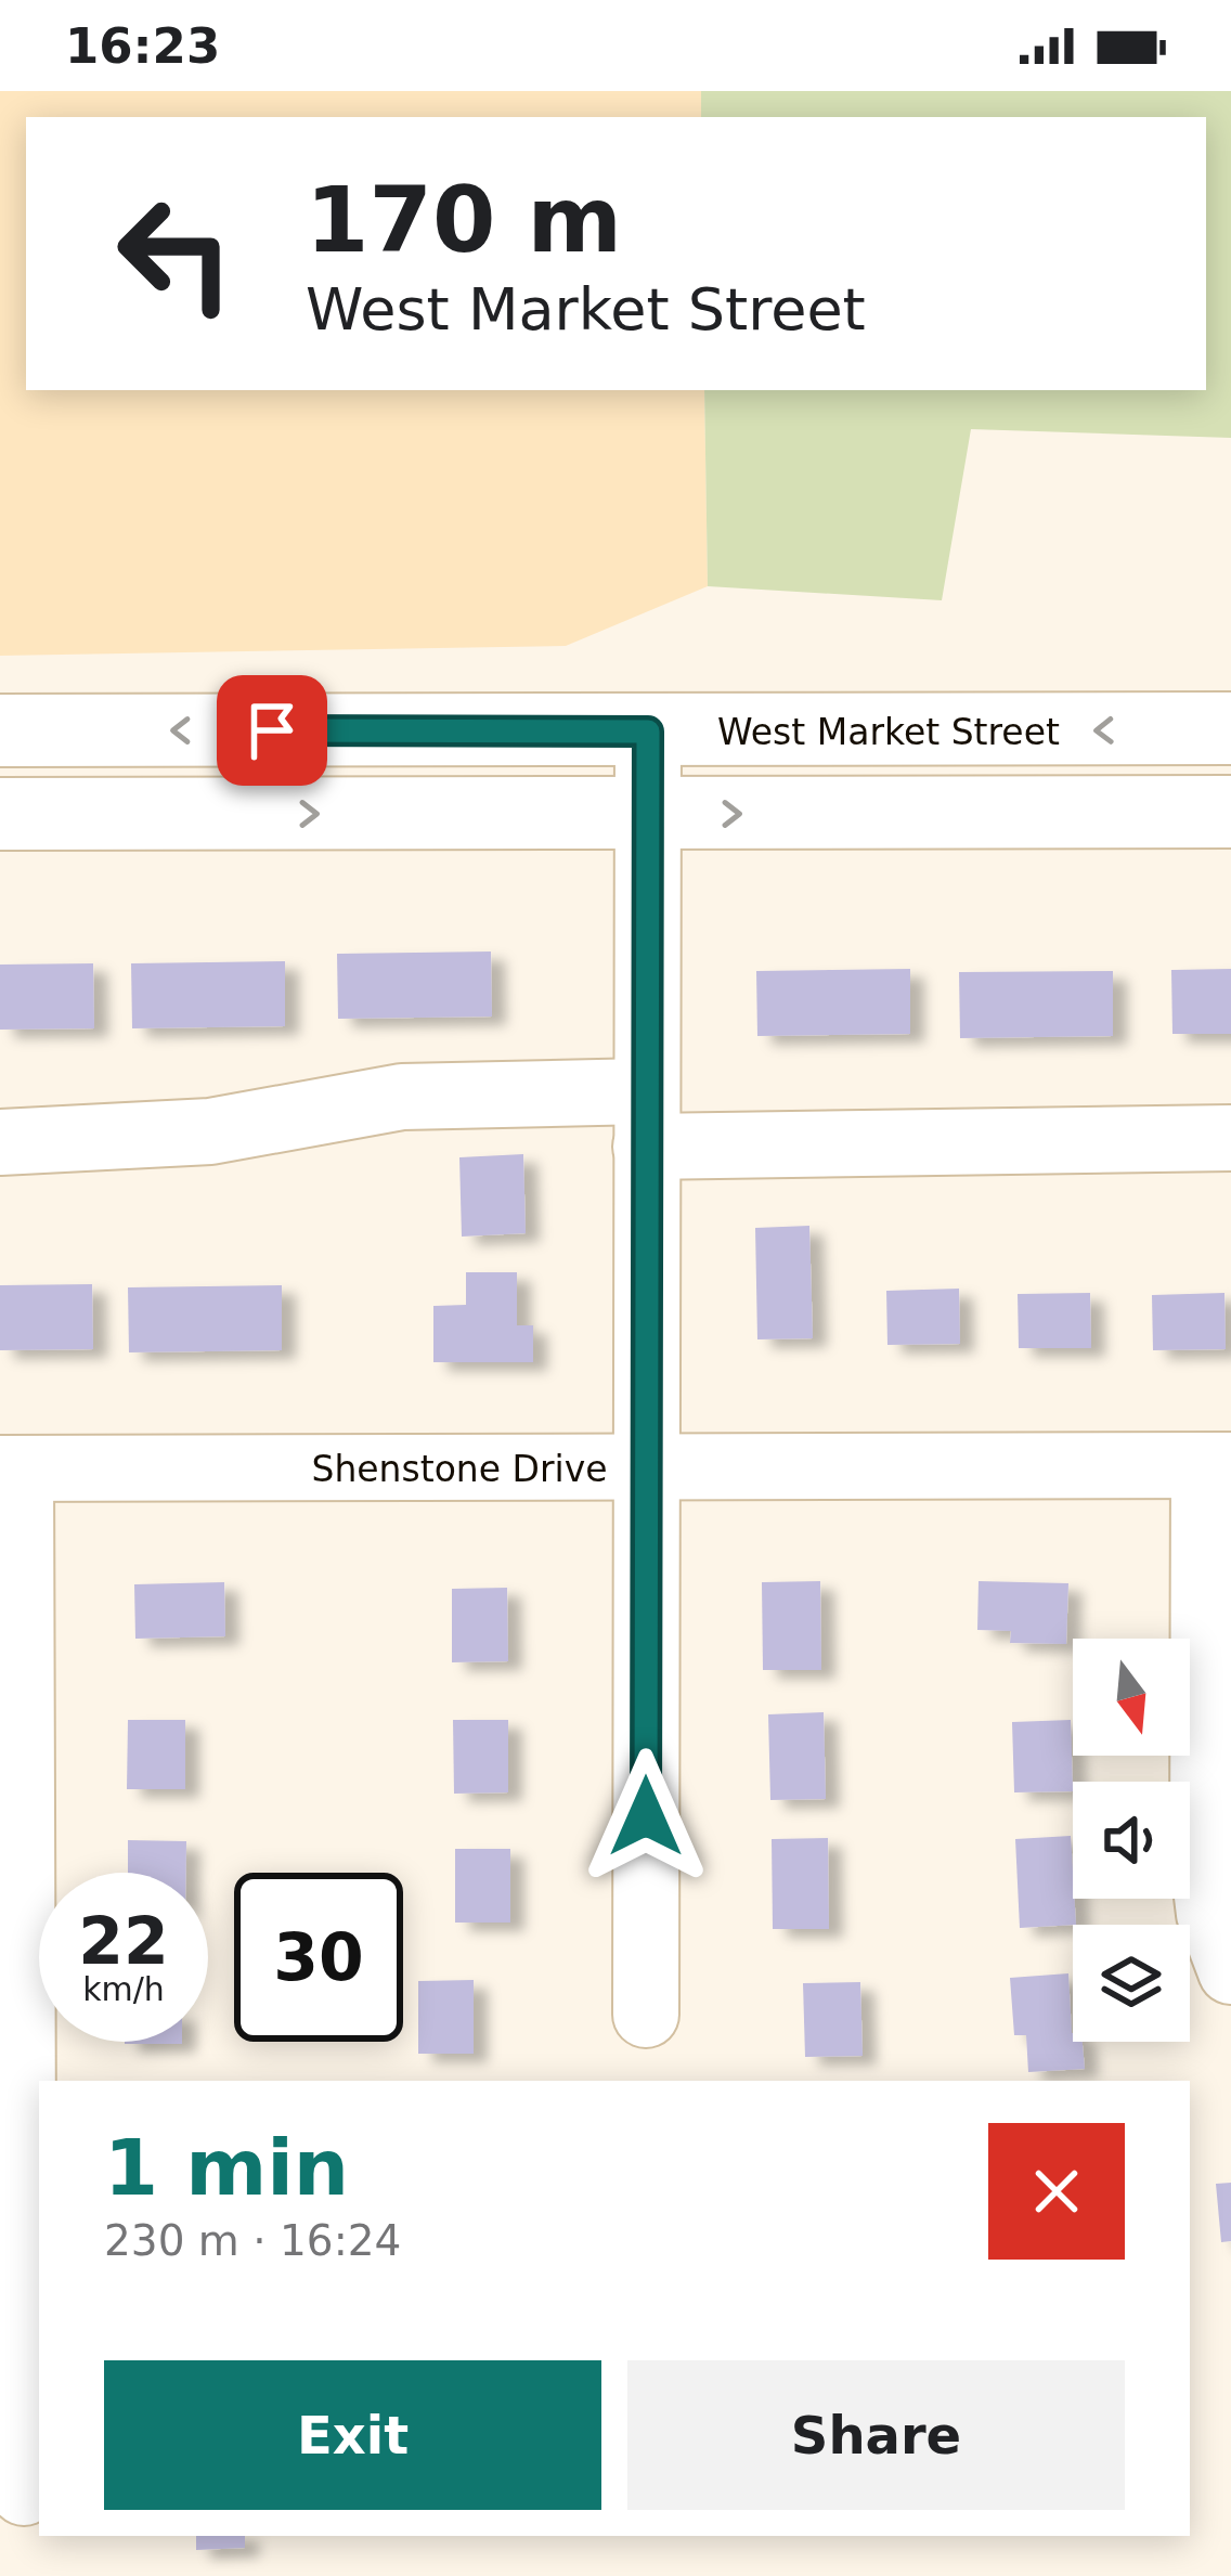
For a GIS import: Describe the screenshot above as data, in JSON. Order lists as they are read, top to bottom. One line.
{"streets":{"main road":["West Market Street"],"street":["Shenstone Drive"]},"north":"bottom","page":{"status":"16:23","turn":["170 m","West Market Street"],"speed":"22 km/h","limit":"30","heading":["1 min","230 m · 16:24"],"buttons":["Exit","Share"]}}
